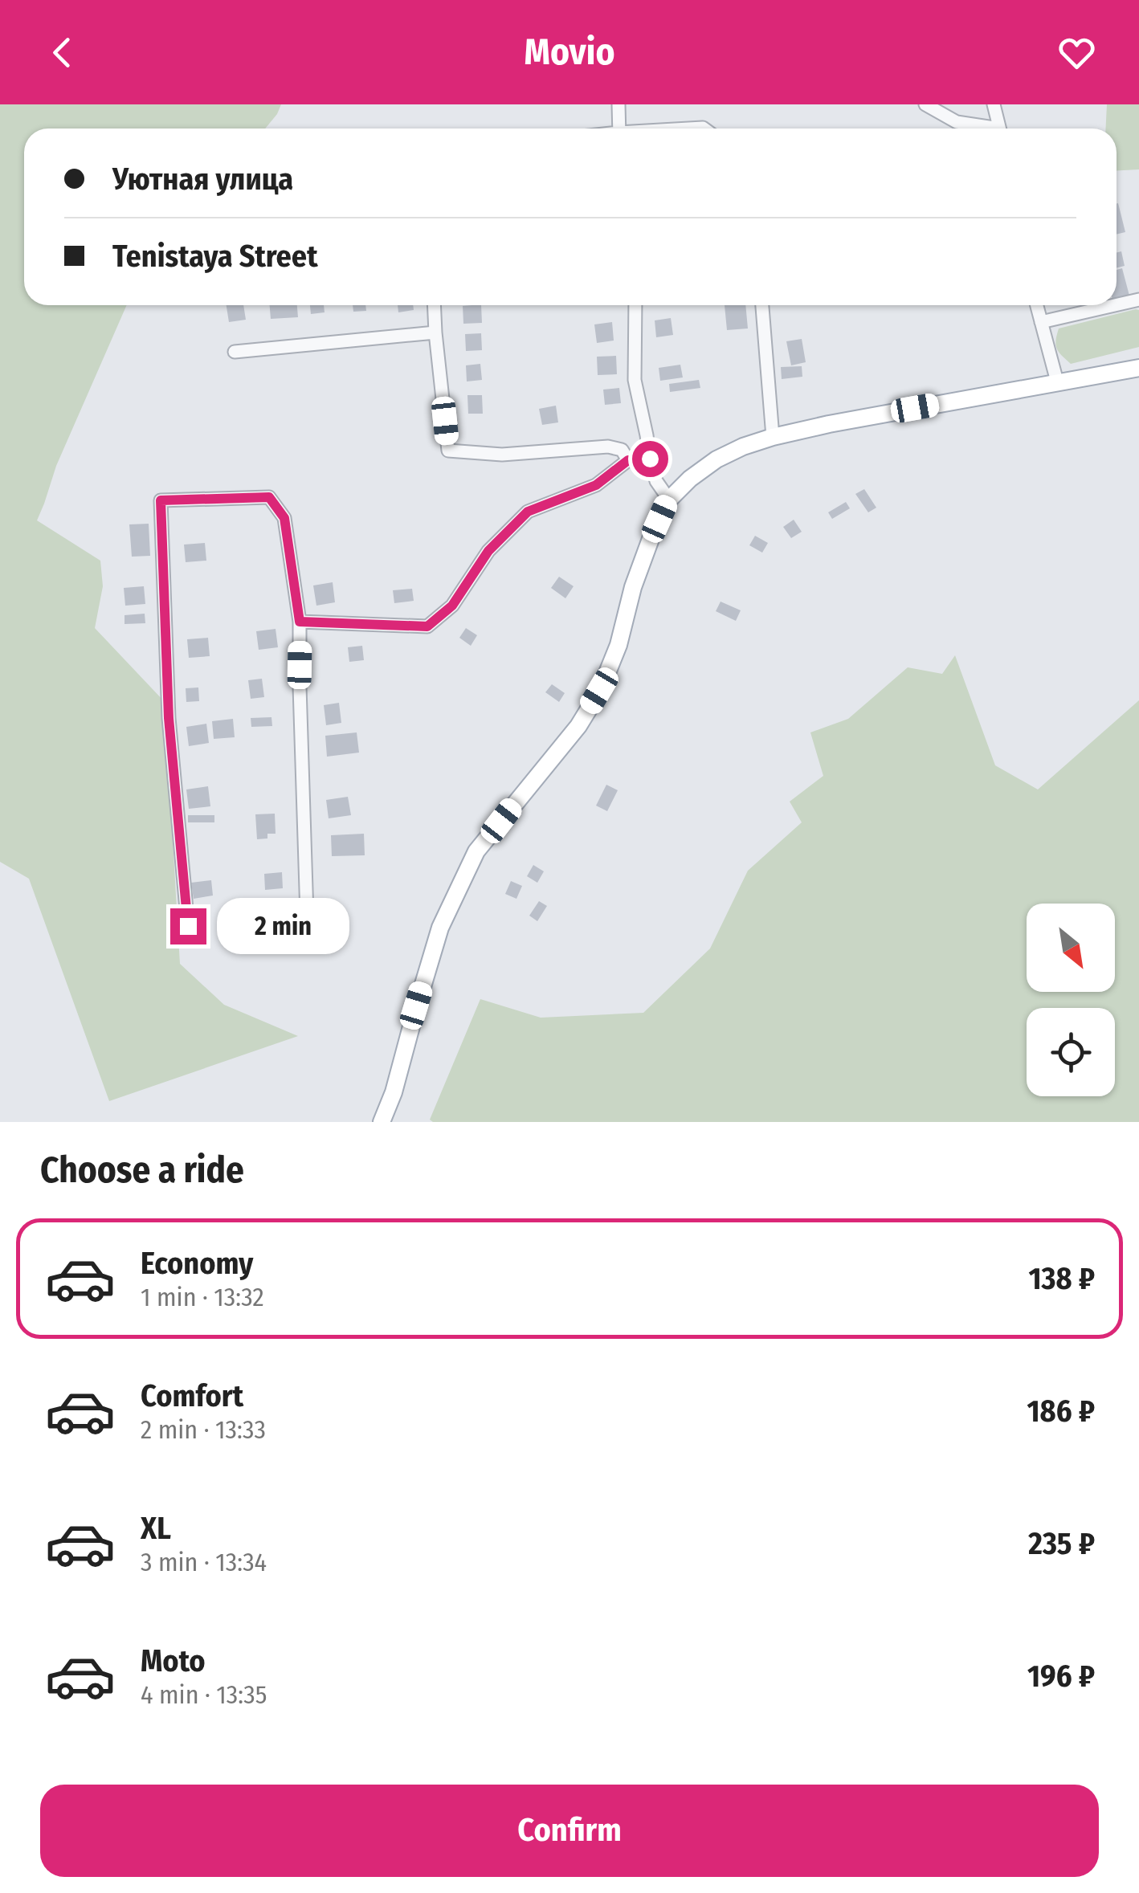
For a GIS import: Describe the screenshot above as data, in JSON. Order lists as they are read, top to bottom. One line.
{"north":"bottom right","page":{"header":"Movio","banner":["Уютная улица","Tenistaya Street"],"bubble":"2 min","heading":"Choose a ride","list":[{"name":"Economy","note":"1 min · 13:32","value":"138 ₽"},{"name":"Comfort","note":"2 min · 13:33","value":"186 ₽"},{"name":"XL","note":"3 min · 13:34","value":"235 ₽"},{"name":"Moto","note":"4 min · 13:35","value":"196 ₽"}],"buttons":"Confirm"}}
